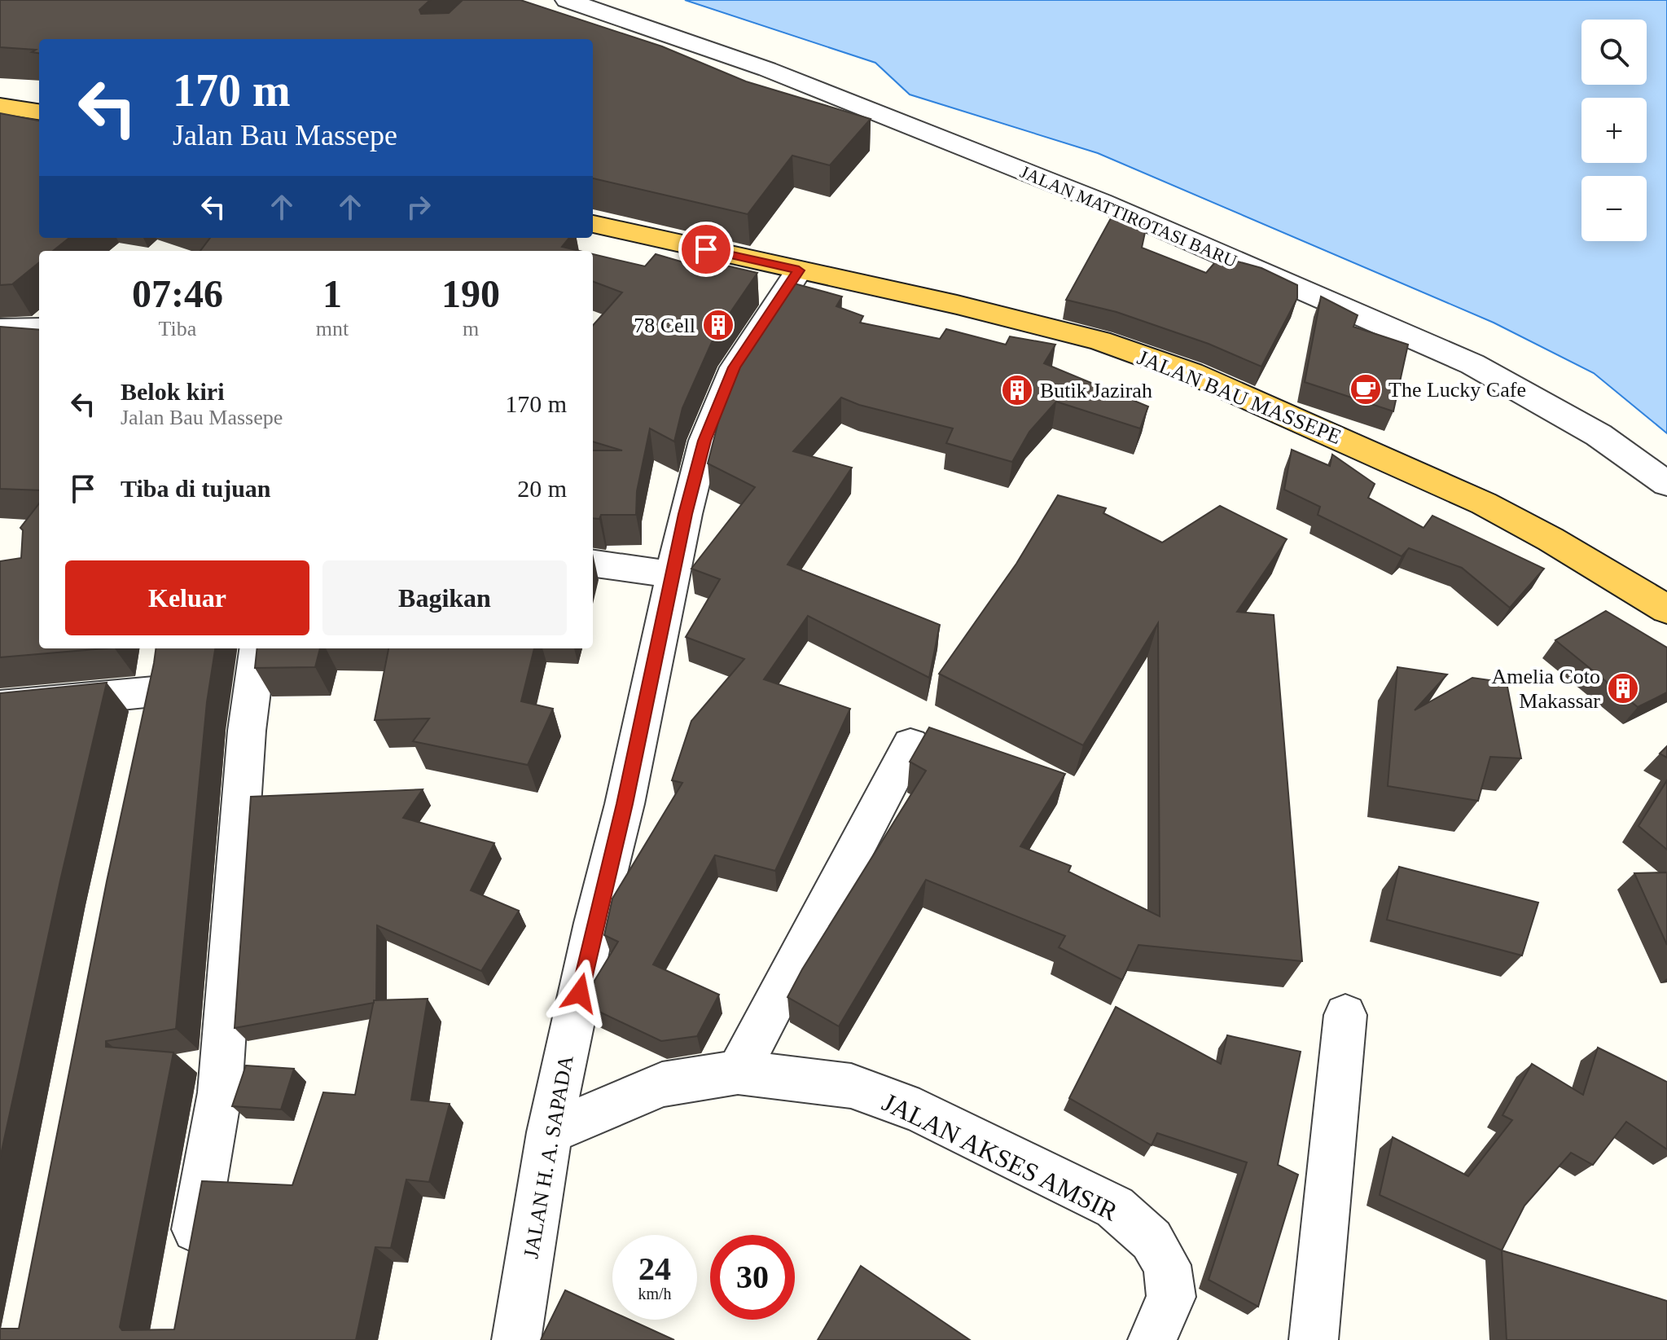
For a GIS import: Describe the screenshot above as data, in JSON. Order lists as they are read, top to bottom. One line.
{"streets":{"highway":["JALAN BAU MASSEPE"],"street":["JALAN MATTIROTASI BARU","JALAN H. A. SAPADA","JALAN AKSES AMSIR"]},"crossings":[["JALAN BAU MASSEPE","JALAN H. A. SAPADA"],["JALAN H. A. SAPADA","JALAN AKSES AMSIR"]],"places":{"building":["78 Cell","Butik Jazirah","Amelia Coto Makassar"],"cafe":["The Lucky Cafe"]},"page":{"map_buttons":["+","−"],"turn":["170 m","Jalan Bau Massepe"],"eta":["07:46","Tiba","1","mnt","190","m"],"list":[{"name":"Belok kiri","note":"Jalan Bau Massepe","value":"170 m"},{"name":"Tiba di tujuan","value":"20 m"}],"buttons":["Keluar","Bagikan"],"speed":"24 km/h","limit":"30"}}
